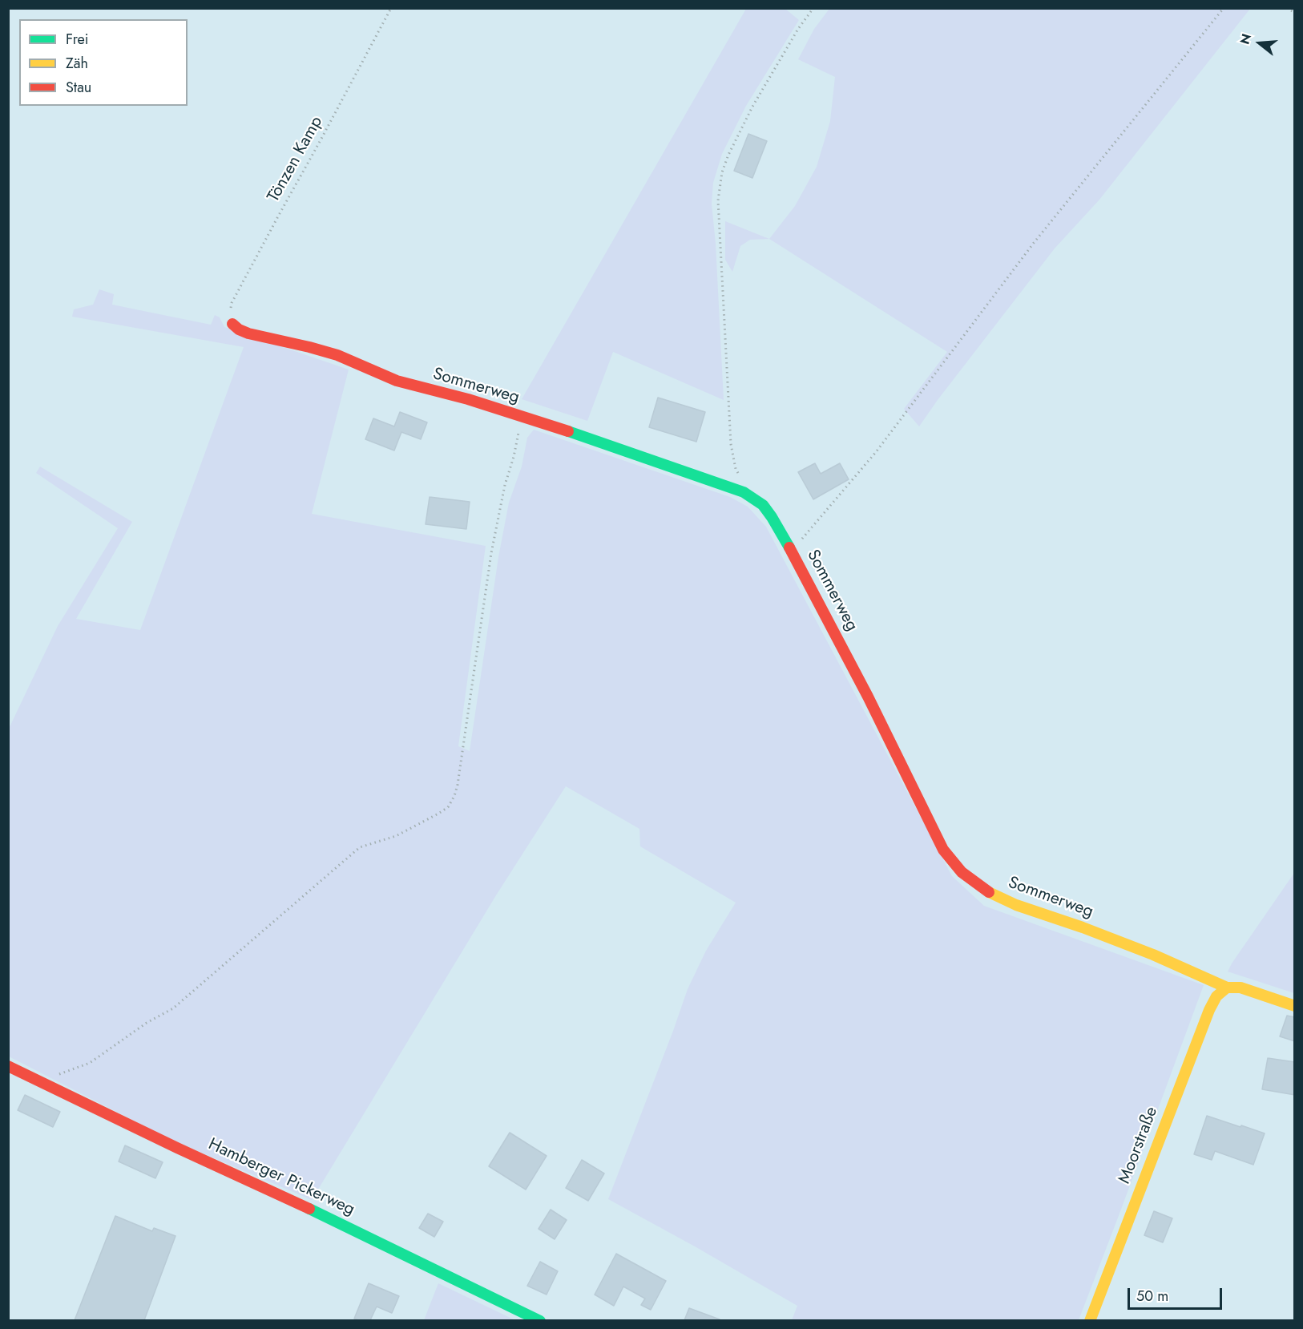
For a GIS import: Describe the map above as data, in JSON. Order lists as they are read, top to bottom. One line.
{"streets":{"street":["Sommerweg","Moorstraße","Hamberger Pickerweg"],"path":["Tönzen Kamp"]},"crossings":[["Tönzen Kamp","Sommerweg"],["Sommerweg","Moorstraße"]],"legend":["Frei","Zäh","Stau"],"scale_bar":"50 m","north":"left"}
